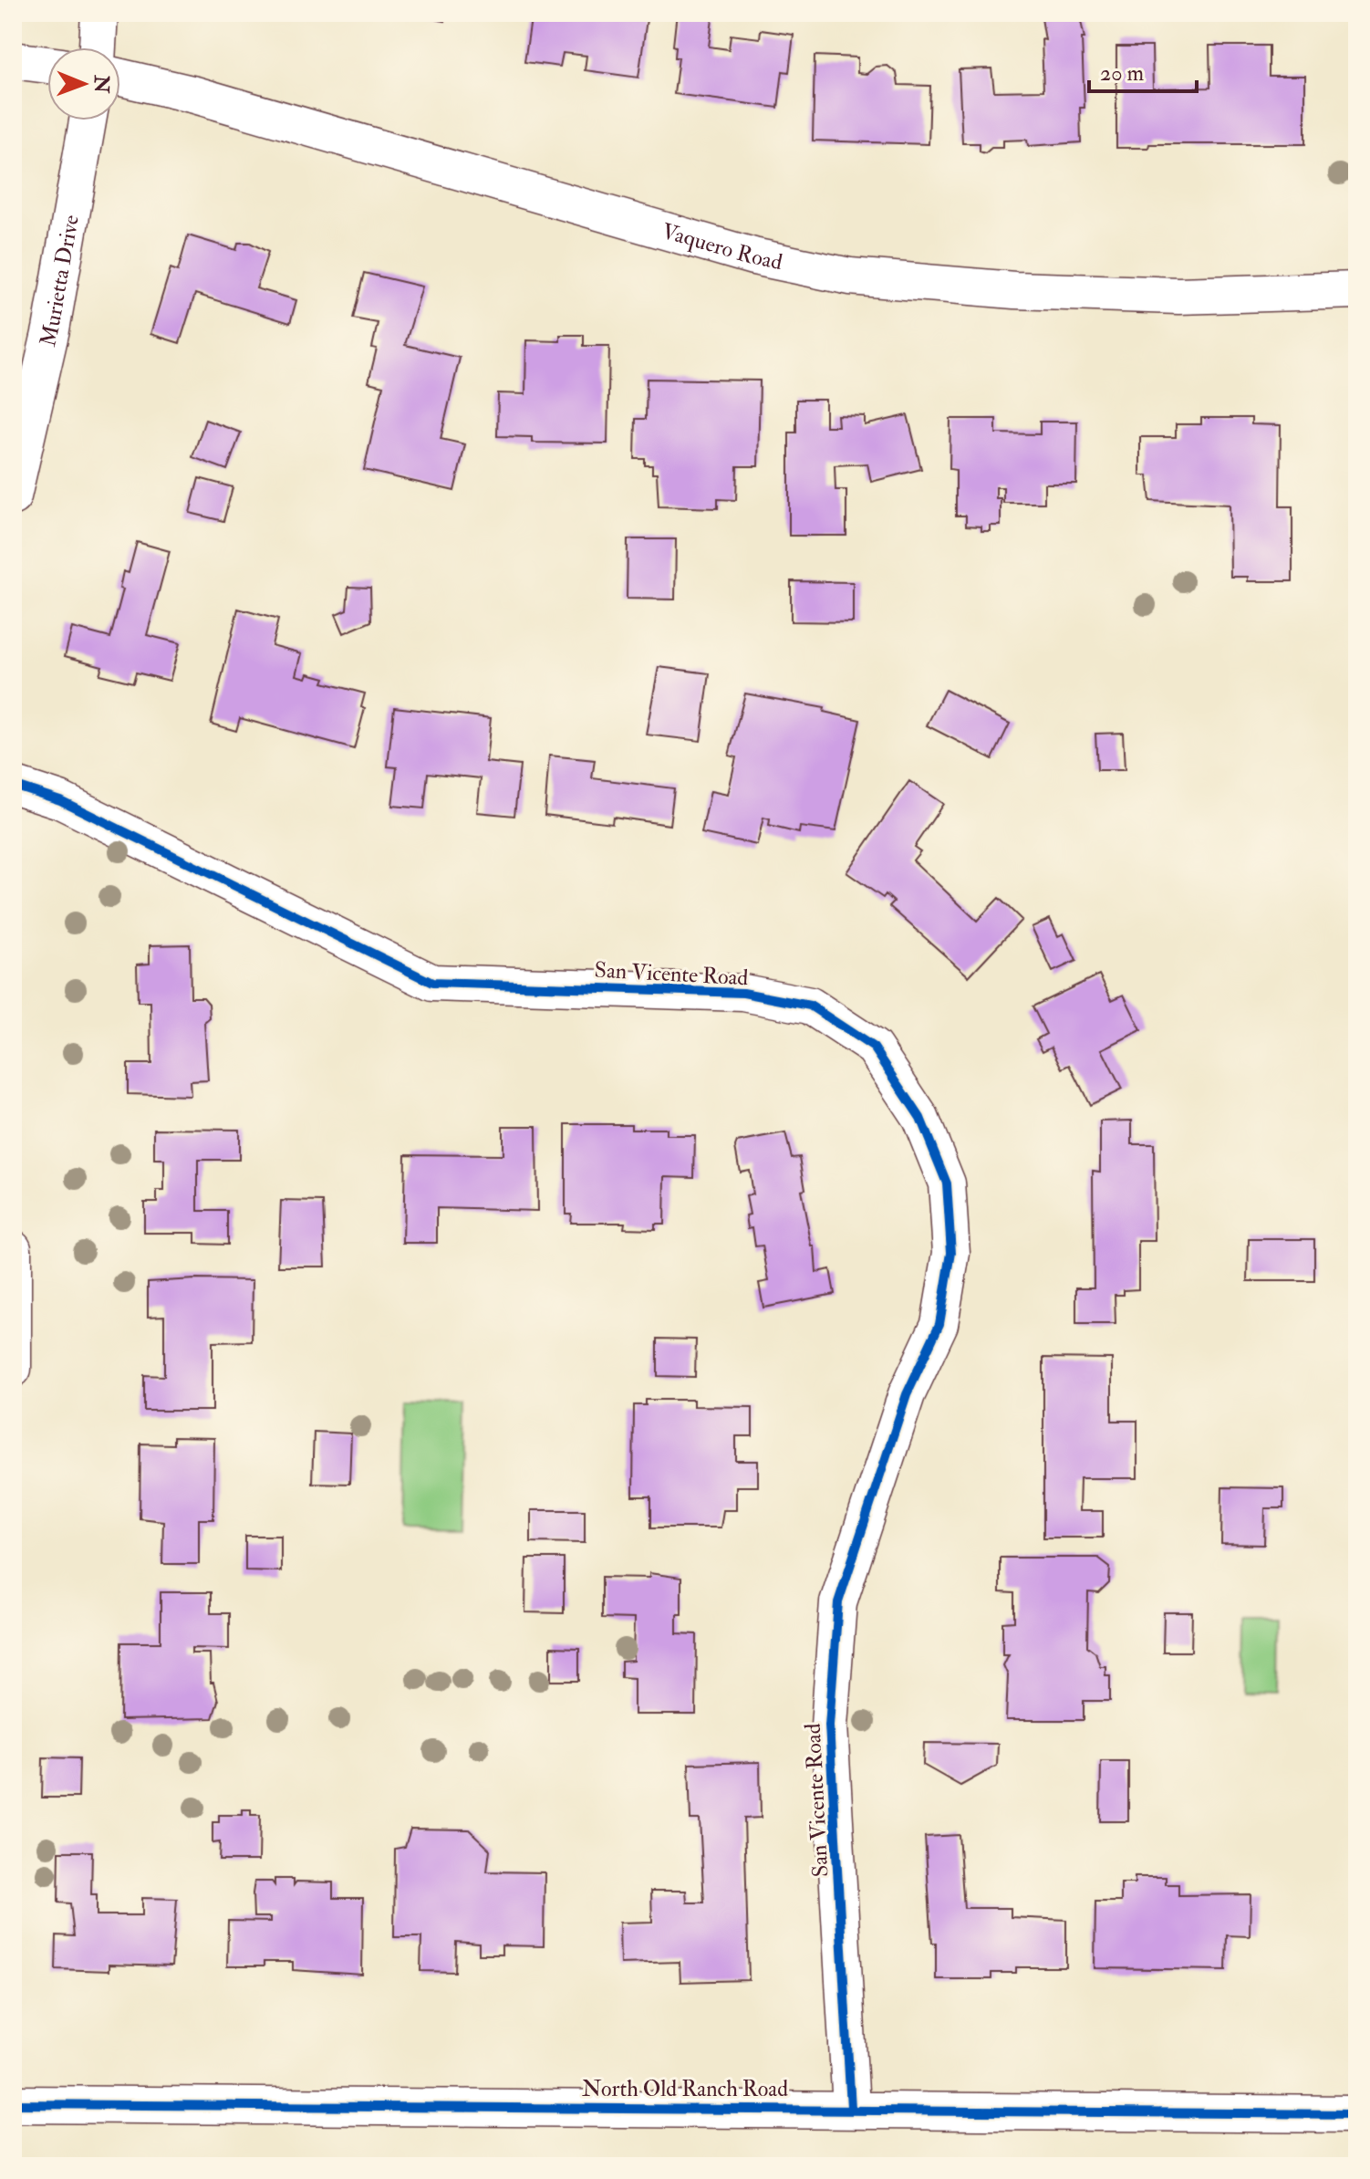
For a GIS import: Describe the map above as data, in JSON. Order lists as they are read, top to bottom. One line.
{"streets":{"street":["Vaquero Road","Murietta Drive","San Vicente Road","North Old Ranch Road"]},"crossings":[["San Vicente Road","North Old Ranch Road"]],"scale_bar":"20 m","north":"right"}
